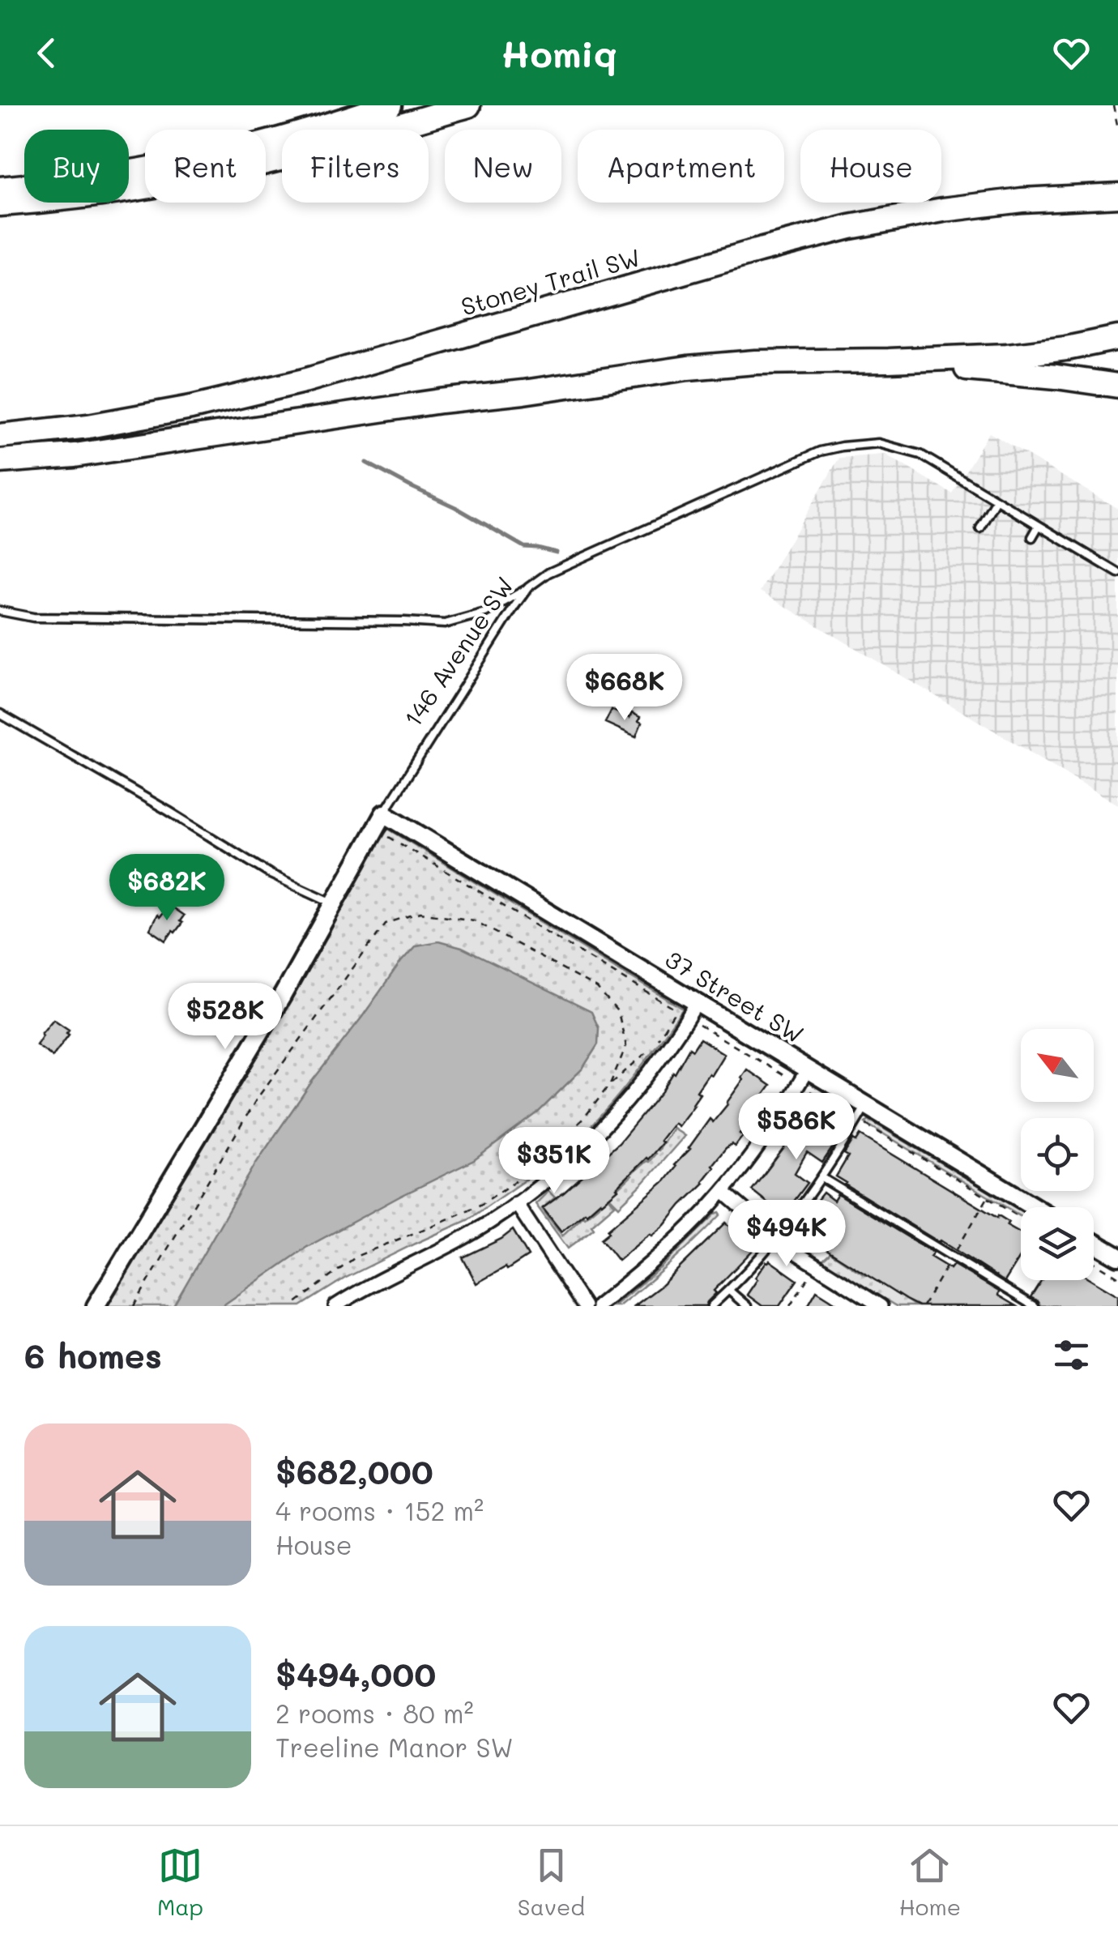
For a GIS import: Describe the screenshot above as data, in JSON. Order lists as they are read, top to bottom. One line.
{"streets":{"highway":["Stoney Trail SW"],"street":["146 Avenue SW","37 Street SW"]},"crossings":[["146 Avenue SW","37 Street SW"]],"north":"top left","page":{"header":"Homiq","chip":["Buy","Rent","Filters","New","Apartment","House"],"price":["$668K","$682K","$528K","$586K","$351K","$494K"],"heading":"6 homes","list":[{"name":"$682,000","note":"4 rooms · 152 m² · House"},{"name":"$494,000","note":"2 rooms · 80 m² · Treeline Manor SW"}],"tabs":["Map","Saved","Home"]}}
